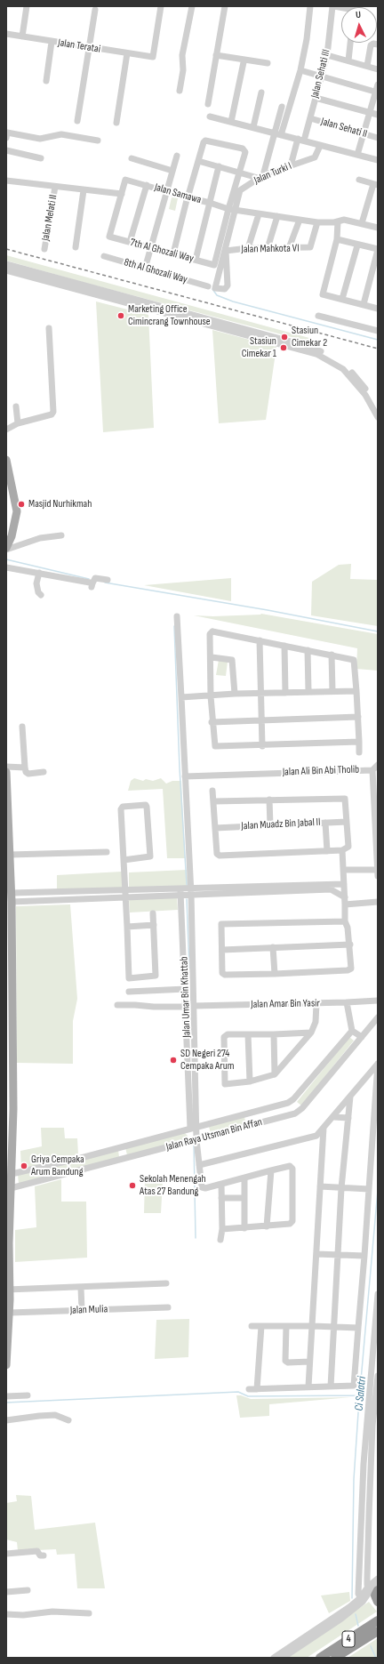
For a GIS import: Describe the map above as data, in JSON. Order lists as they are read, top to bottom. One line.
{"streets":{"highway":["4"],"street":["Jalan Teratai","Jalan Sehati III","Jalan Sehati II","Jalan Turki I","Jalan Samawa","Jalan Melati II","Jalan Mahkota VI","7th Al Ghozali Way","8th Al Ghozali Way","Jalan Ali Bin Abi Tholib","Jalan Muadz Bin Jabal II","Jalan Umar Bin Khattab","Jalan Amar Bin Yasir","Jalan Raya Utsman Bin Affan","Jalan Mulia"]},"crossings":[["Jalan Sehati III","Jalan Sehati II"],["Jalan Sehati III","Jalan Turki I"],["Jalan Turki I","Jalan Samawa"],["Jalan Turki I","7th Al Ghozali Way"],["Jalan Samawa","Jalan Mahkota VI"],["Jalan Samawa","7th Al Ghozali Way"],["Jalan Ali Bin Abi Tholib","Jalan Umar Bin Khattab"],["Jalan Umar Bin Khattab","Jalan Amar Bin Yasir"],["Jalan Umar Bin Khattab","Jalan Raya Utsman Bin Affan"]],"water":["Ci Salatri"],"places":["Marketing Office Cimincrang Townhouse","Stasiun Cimekar 2","Stasiun Cimekar 1","Masjid Nurhikmah","SD Negeri 274 Cempaka Arum","Griya Cempaka Arum Bandung","Sekolah Menengah Atas 27 Bandung"],"north":"top"}
